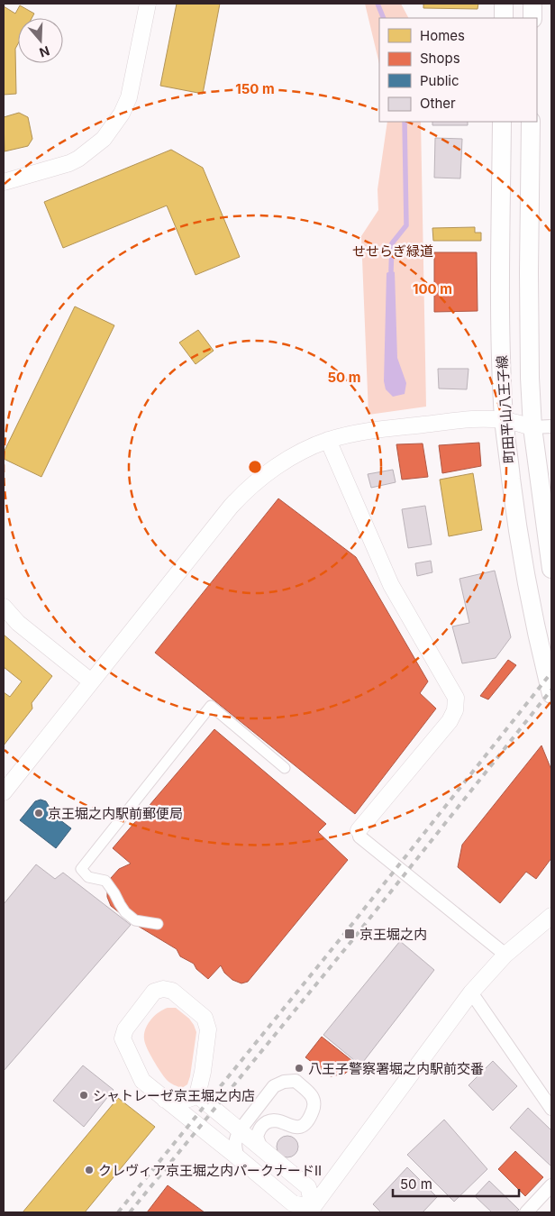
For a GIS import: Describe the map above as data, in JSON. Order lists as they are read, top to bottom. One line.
{"streets":{"main road":["町田平山八王子線"]},"parks":["せせらぎ緑道"],"places":{"other":["京王堀之内駅前郵便局","八王子警察署堀之内駅前交番","シャトレーゼ京王堀之内店","クレヴィア京王堀之内パークナードⅡ"],"transit":["京王堀之内"]},"legend":["Homes","Shops","Public","Other"],"scale_bar":"50 m","north":"bottom","rings":["150 m","100 m","50 m"]}
